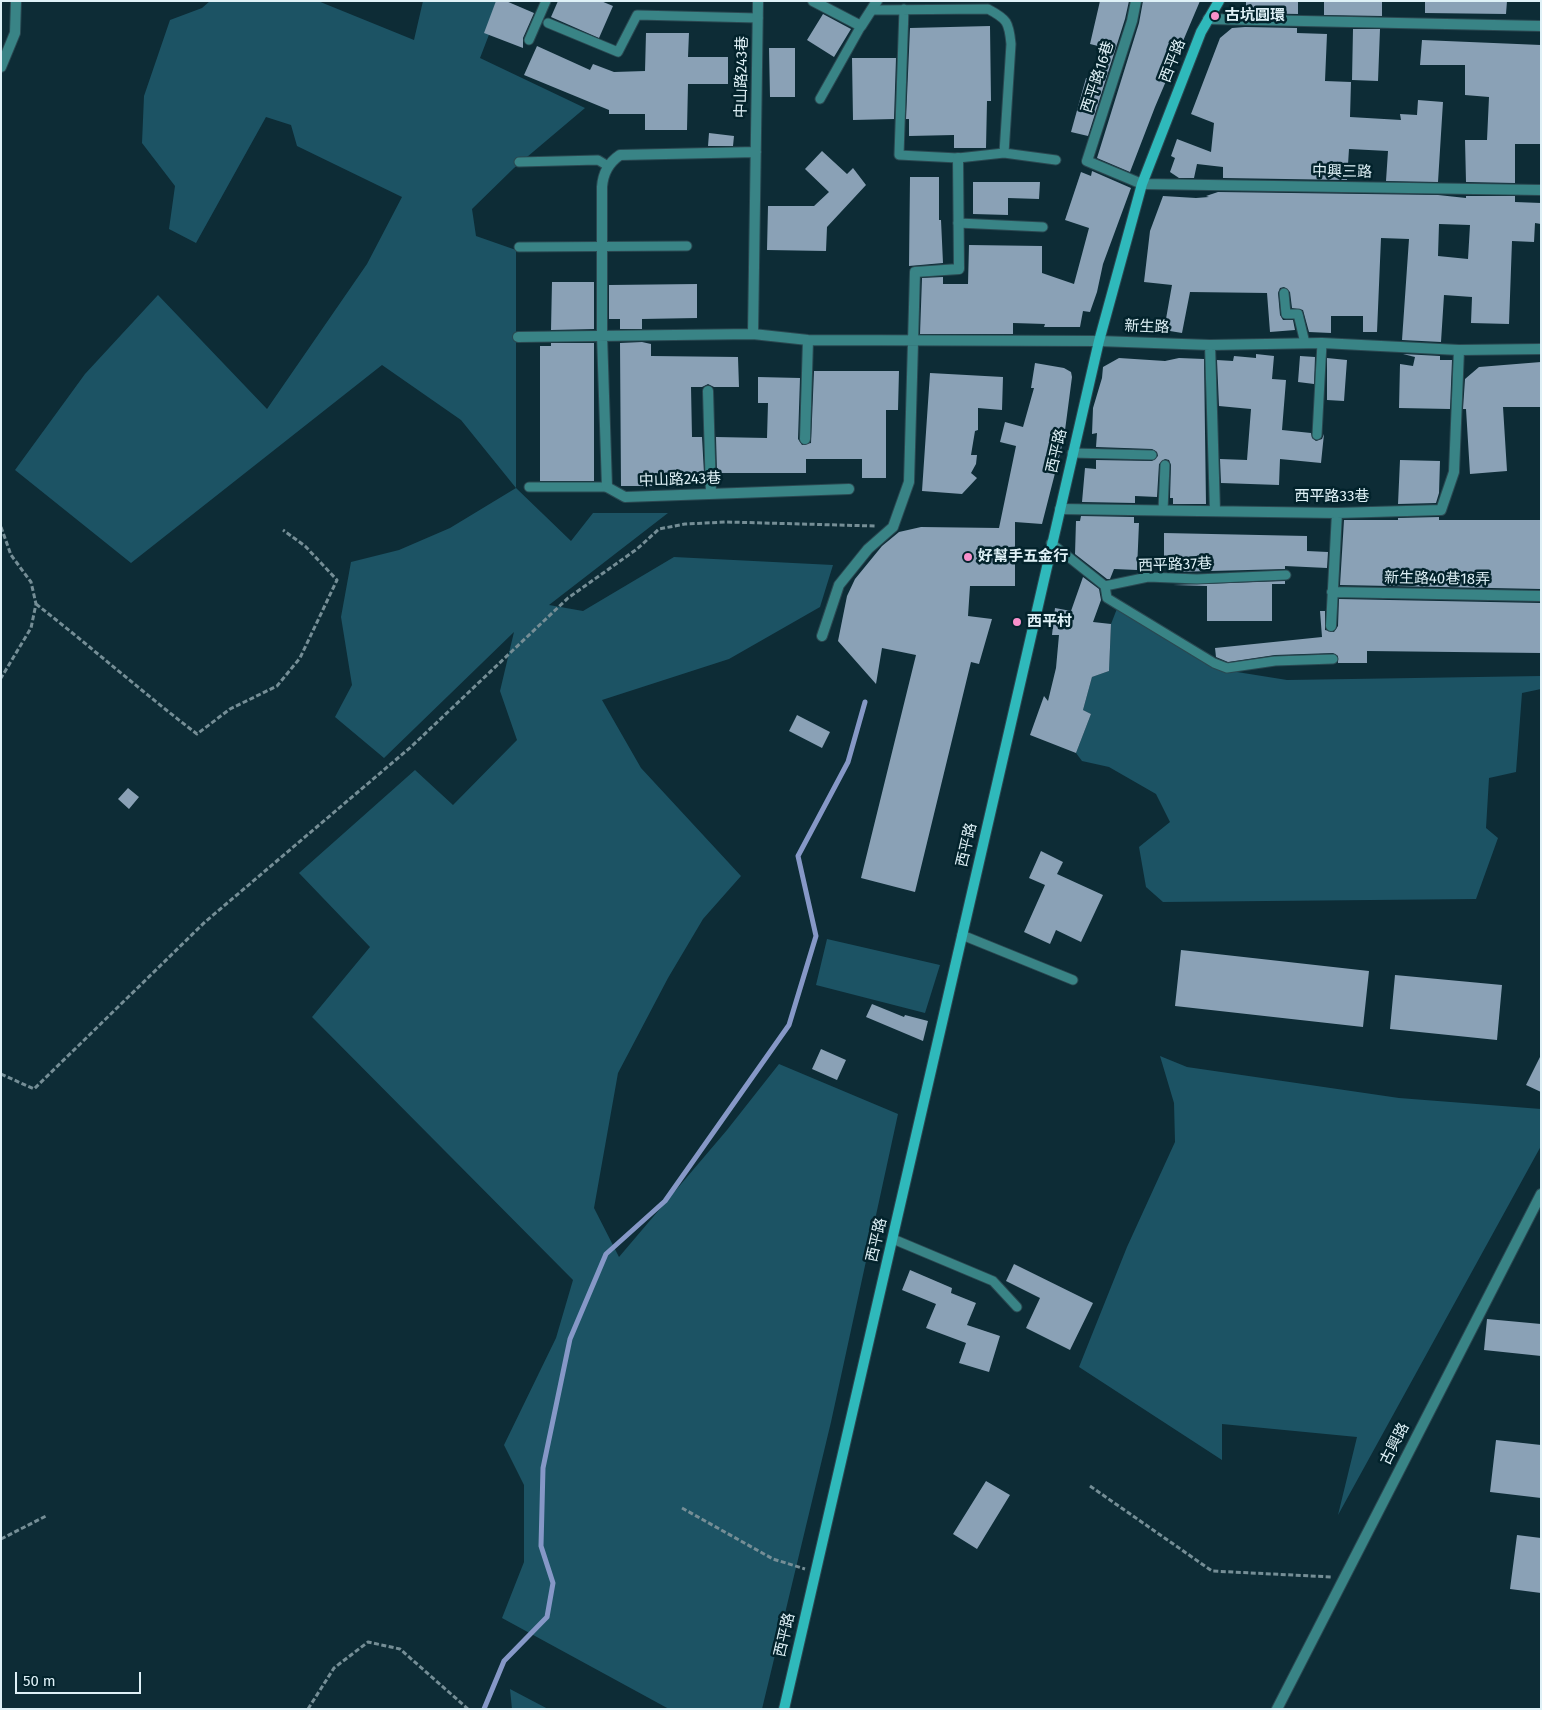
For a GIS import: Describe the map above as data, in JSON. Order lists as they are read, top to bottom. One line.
{"streets":{"main road":["西平路"],"street":["中山路243巷","西平路16巷","中興三路","新生路","西平路33巷","新生路40巷18弄","古興路"],"lane":["西平路37巷"]},"crossings":[["西平路","西平路16巷"],["西平路","中興三路"],["西平路","新生路"],["西平路","西平路33巷"],["中山路243巷","新生路"],["西平路16巷","中興三路"],["新生路","西平路33巷"]],"places":["古坑圓環","好幫手五金行","西平村"],"scale_bar":"50 m"}
